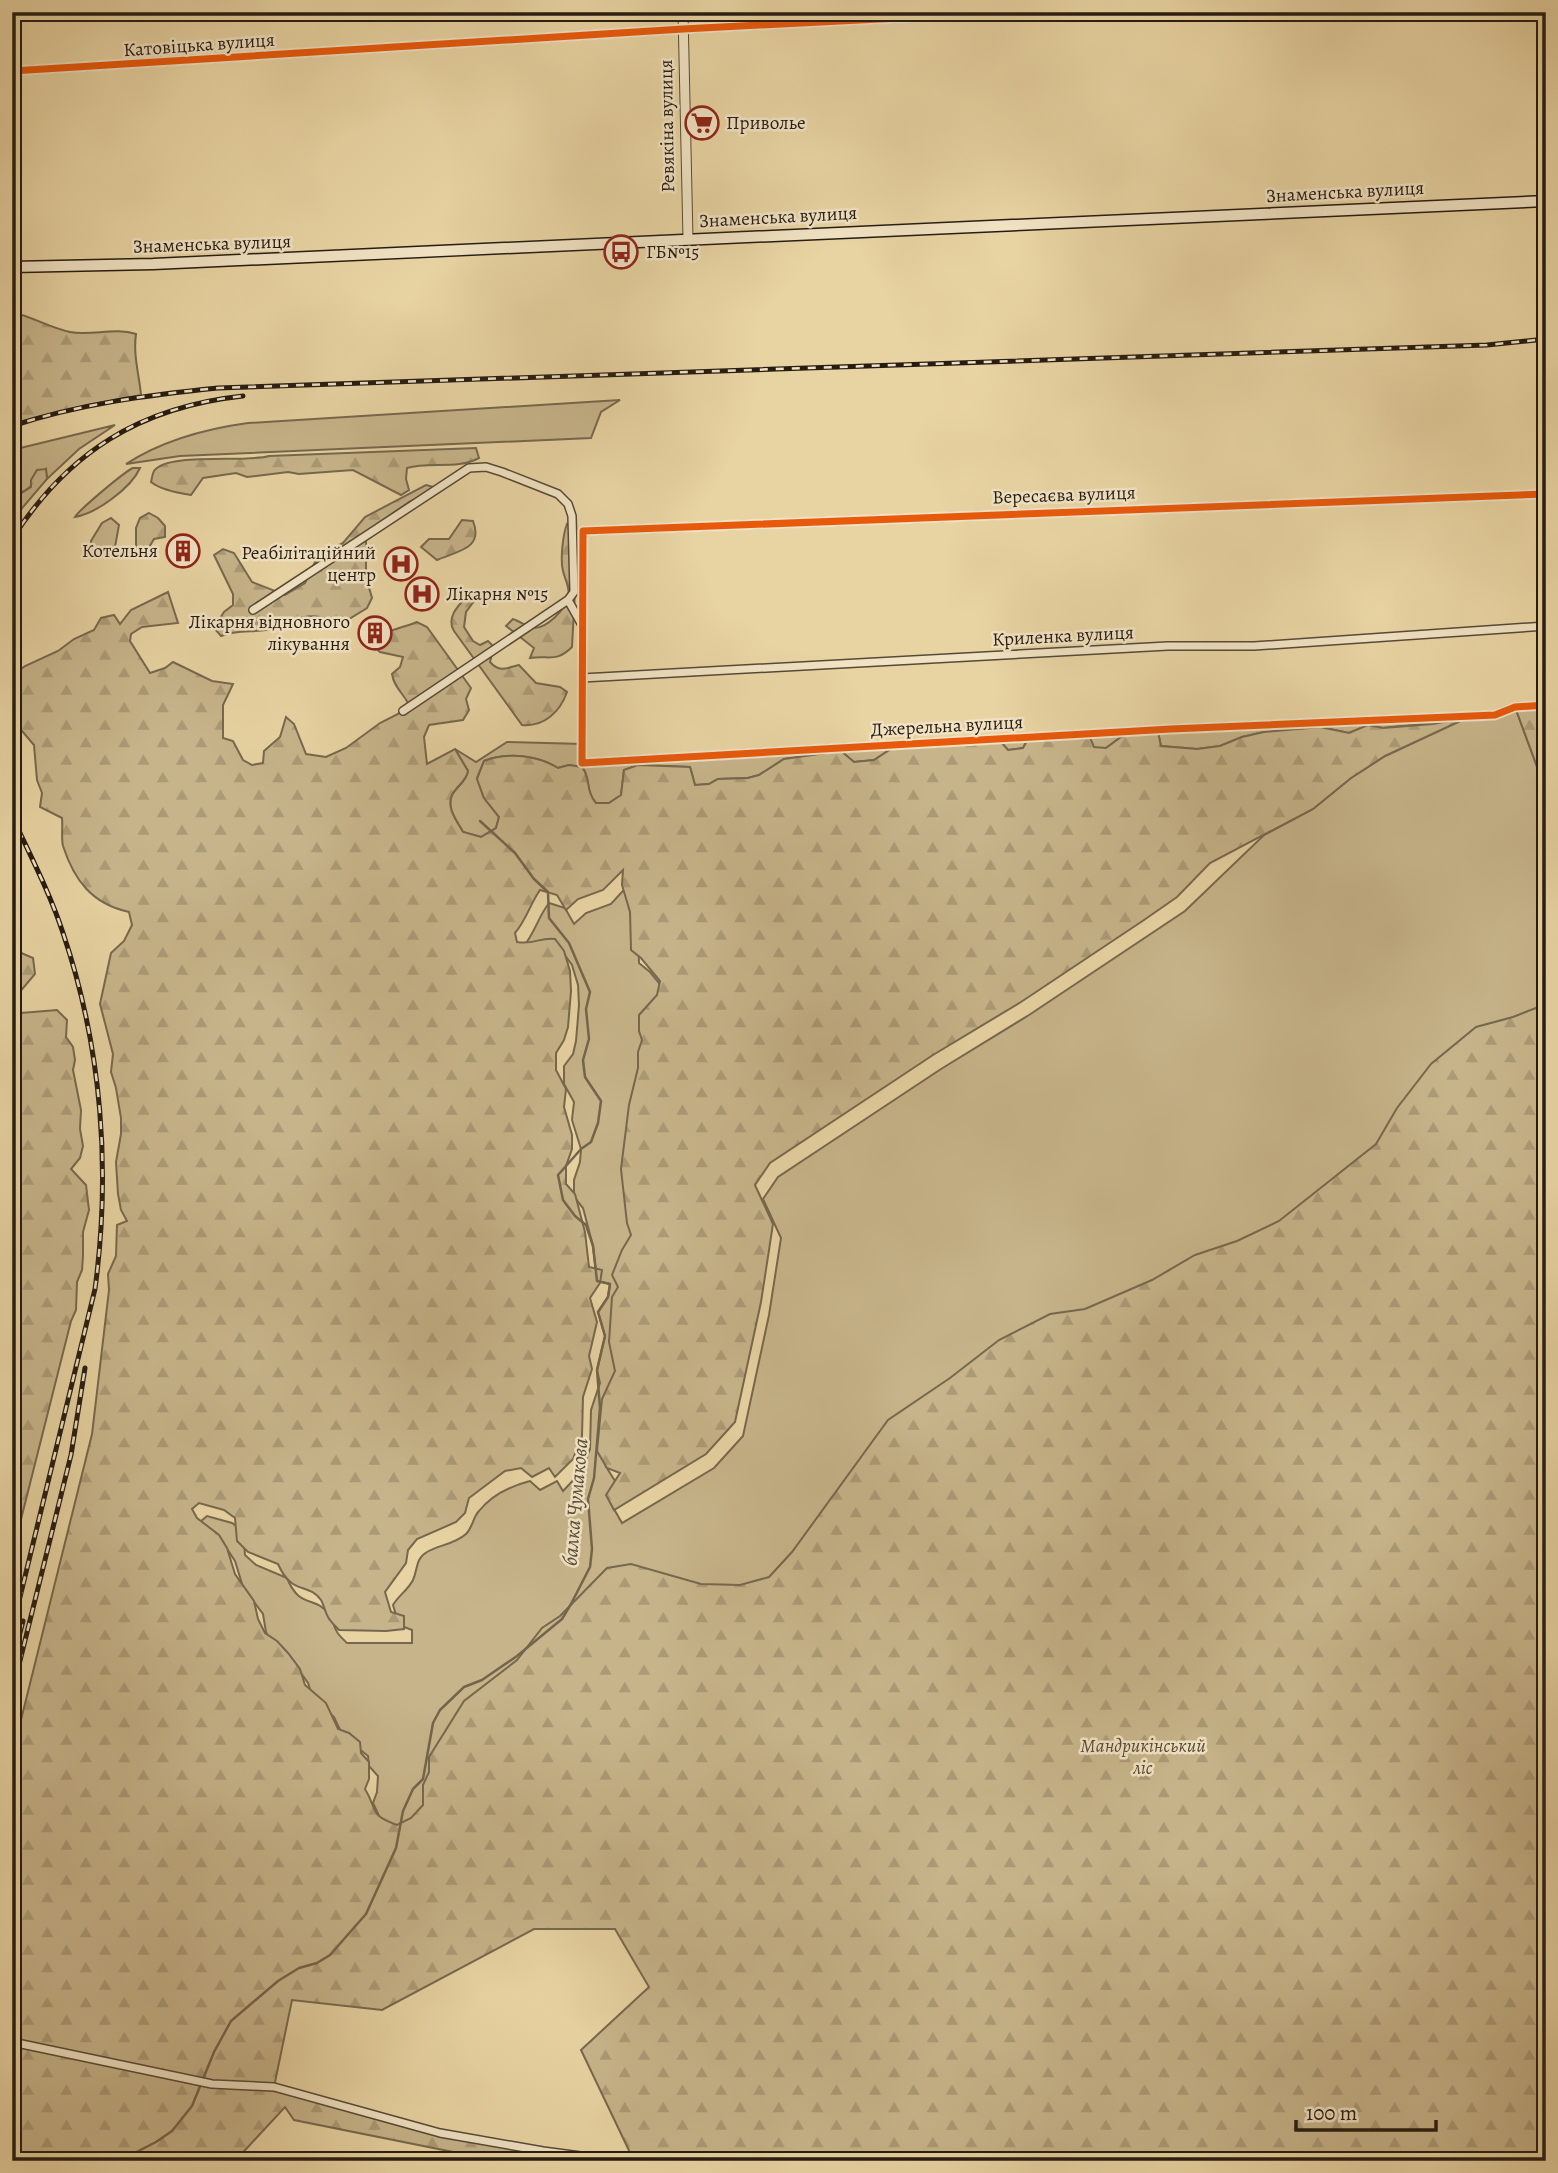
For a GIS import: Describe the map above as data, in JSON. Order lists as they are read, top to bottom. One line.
{"streets":{"main road":["Знаменська вулиця"],"street":["Катовіцька вулиця","Ревякіна вулиця","Вересаєва вулиця","Криленка вулиця","Джерельна вулиця"]},"crossings":[["Катовіцька вулиця","Ревякіна вулиця"],["Ревякіна вулиця","Знаменська вулиця"],["Вересаєва вулиця","Джерельна вулиця"],["Криленка вулиця","Джерельна вулиця"]],"water":["балка Чумакова"],"parks":["Мандрикінський ліс"],"places":{"supermarket":["Приволье"],"bus stop":["ГБ№15"],"building":["Котельня","Лікарня відновного лікування"],"hospital":["Реабілітаційний центр","Лікарня №15"]},"scale_bar":"100 m"}
